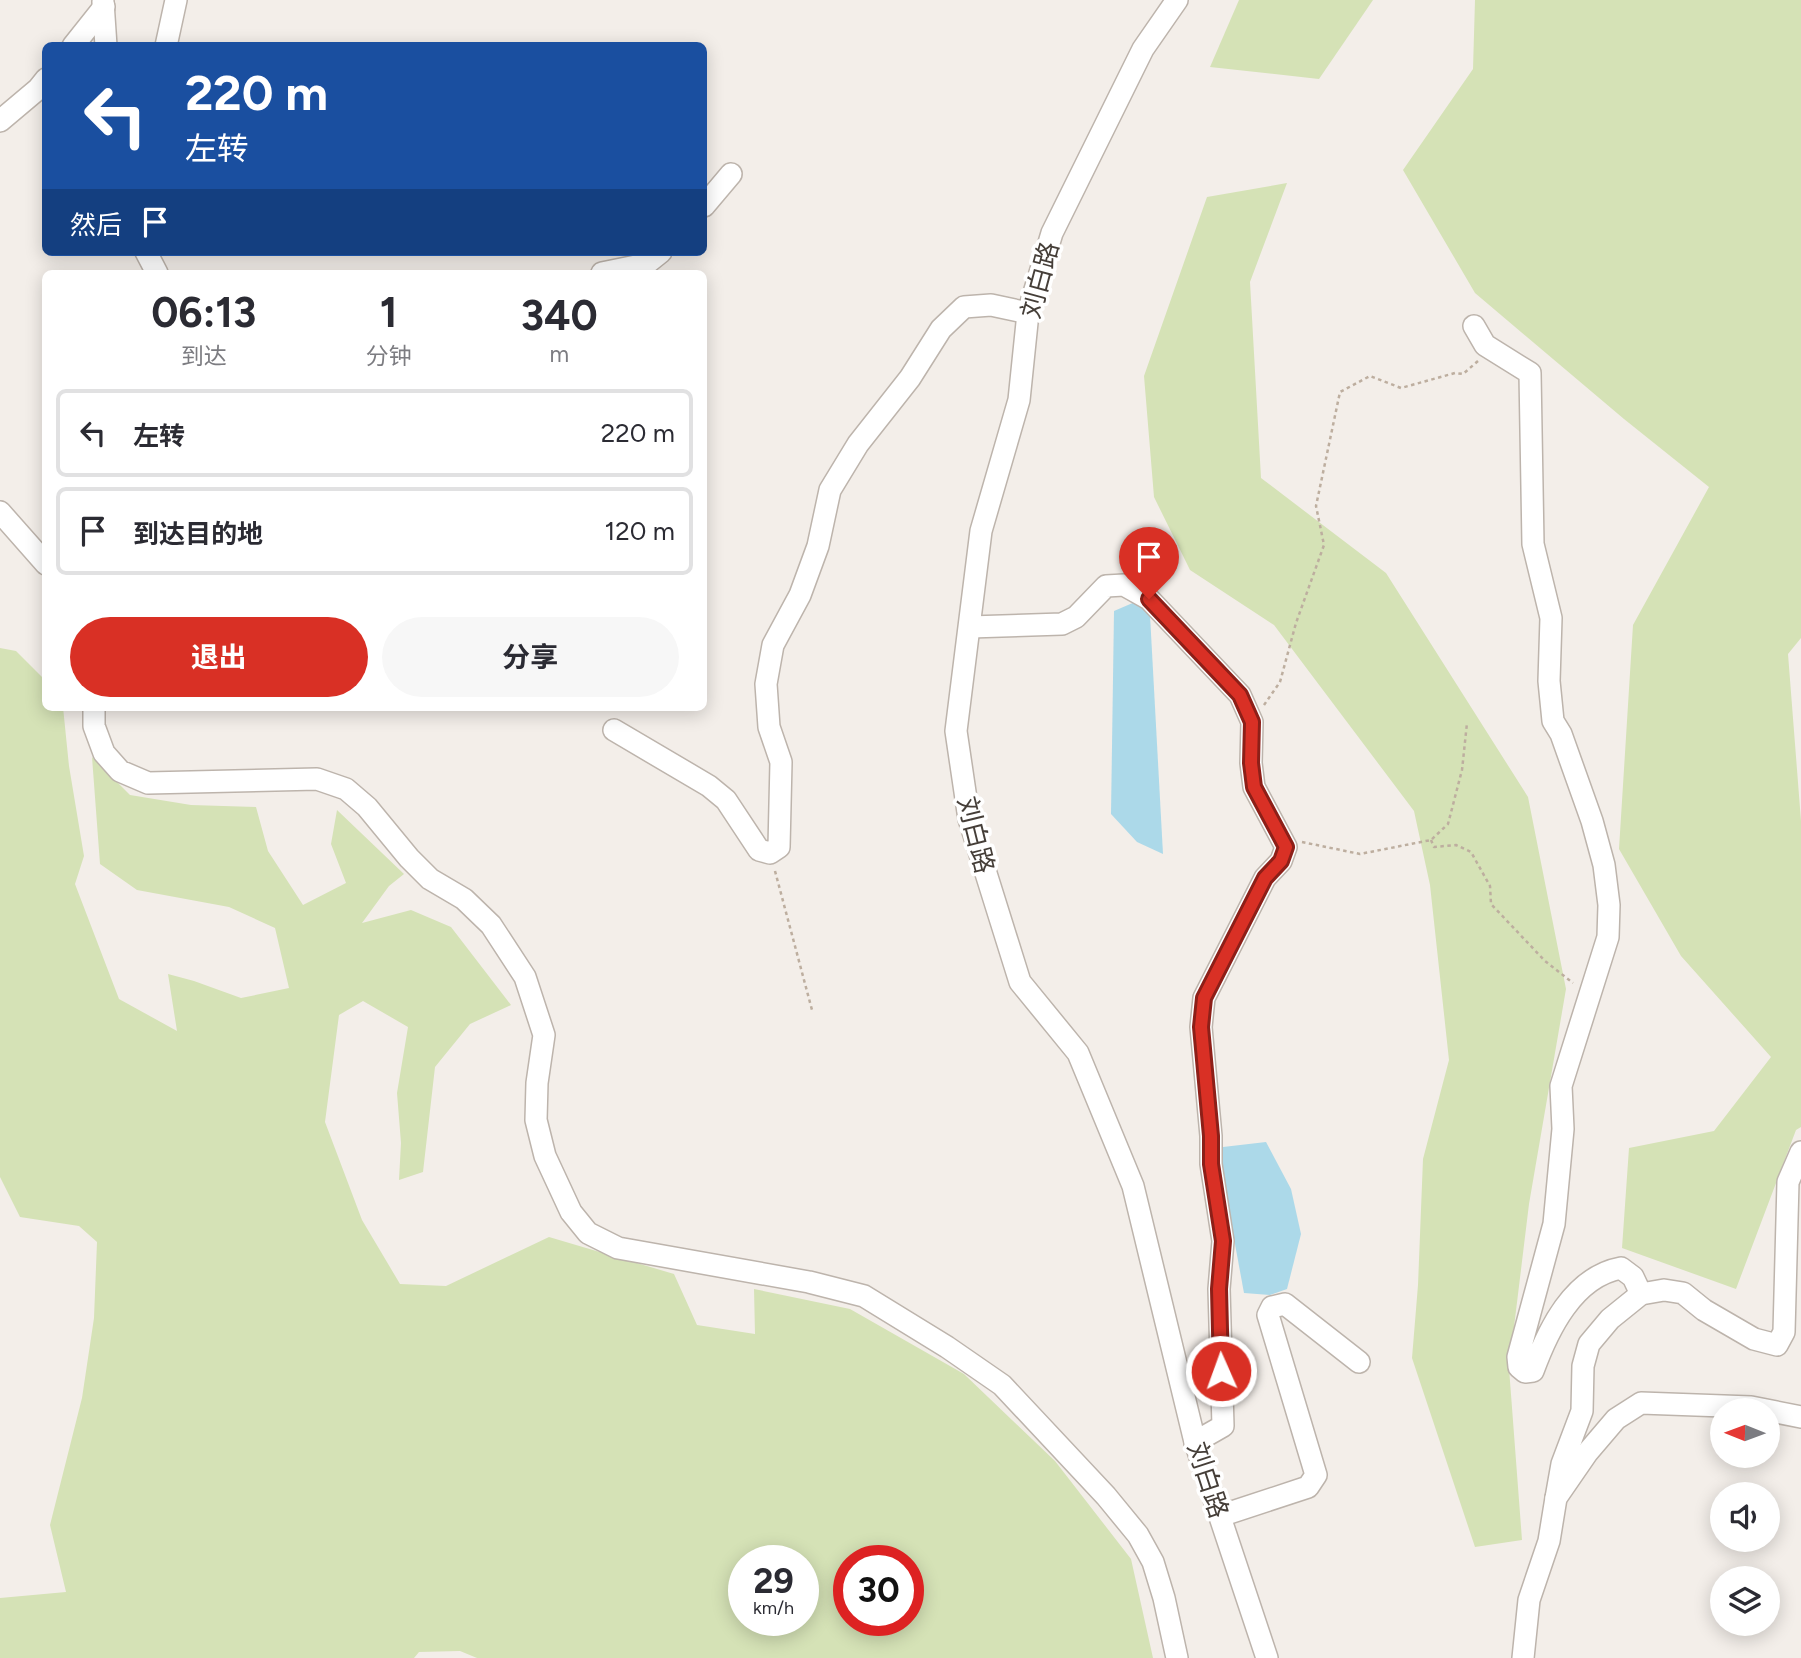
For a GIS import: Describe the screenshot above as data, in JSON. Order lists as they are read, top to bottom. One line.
{"streets":{"street":["刘白路"]},"north":"left","page":{"turn":["220 m","左转"],"then":"然后","eta":["06:13","到达","1","分钟","340","m"],"list":[{"name":"左转","value":"220 m"},{"name":"到达目的地","value":"120 m"}],"buttons":["退出","分享"],"speed":"29 km/h","limit":"30"}}
